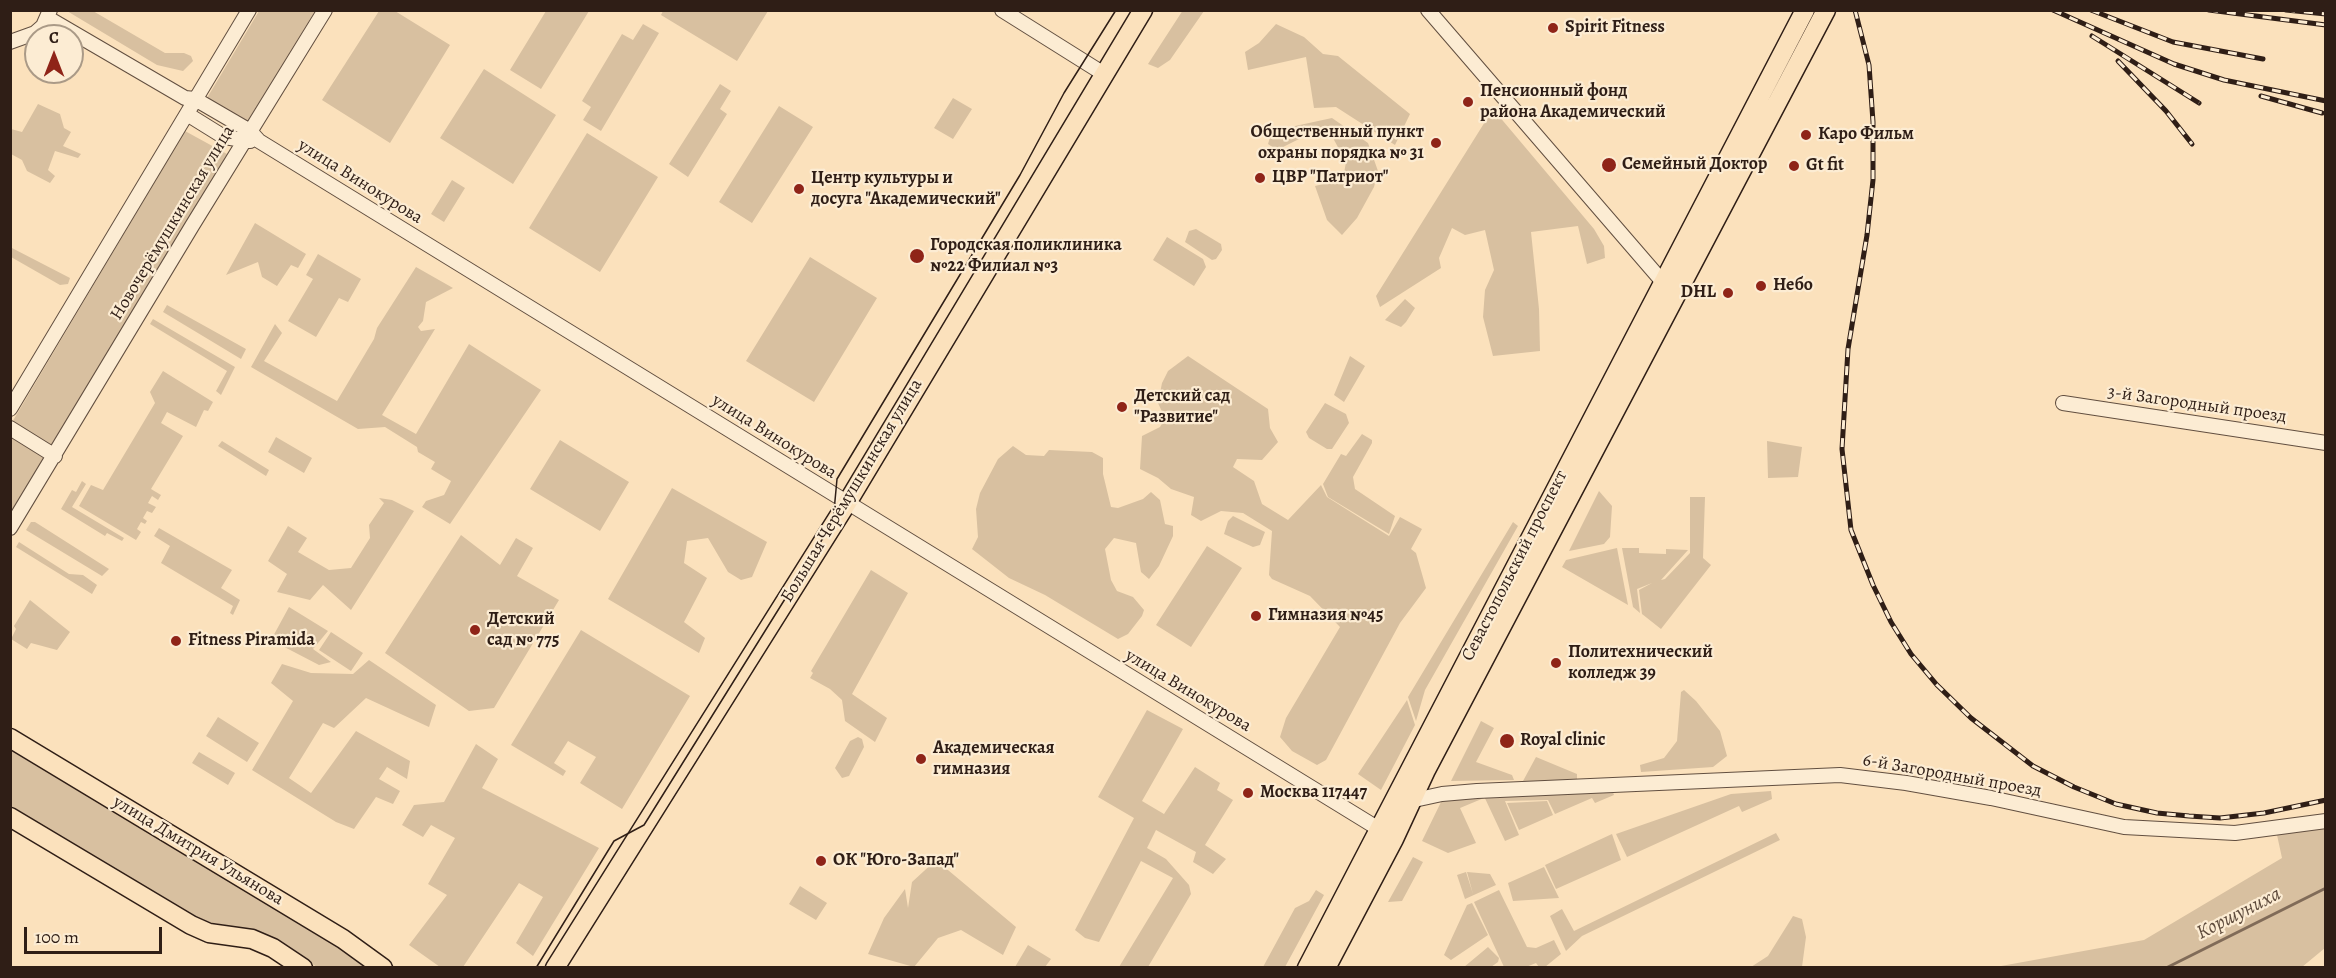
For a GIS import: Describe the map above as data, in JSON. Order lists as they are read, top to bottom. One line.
{"streets":{"main road":["Большая Черёмушкинская улица","Севастопольский проспект","улица Дмитрия Ульянова"],"street":["улица Винокурова","Новочерёмушкинская улица","3-й Загородный проезд","6-й Загородный проезд"]},"crossings":[["улица Винокурова","Новочерёмушкинская улица"],["улица Винокурова","Большая Черёмушкинская улица"],["улица Винокурова","Севастопольский проспект"],["Севастопольский проспект","6-й Загородный проезд"]],"water":["Коршуниха"],"places":["Spirit Fitness","Пенсионный фонд района Академический","Каро Фильм","Общественный пункт охраны порядка № 31","Семейный Доктор","Gt fit","ЦВР \"Патриот\"","Центр культуры и досуга \"Академический\"","Городская поликлиника №22 Филиал №3","Небо","DHL","Детский сад \"Развитие\"","Гимназия №45","Детский сад № 775","Fitness Piramida","Политехнический колледж 39","Royal clinic","Академическая гимназия","Москва 117447","ОК \"Юго-Запад\""],"scale_bar":"100 m","north":"top"}
